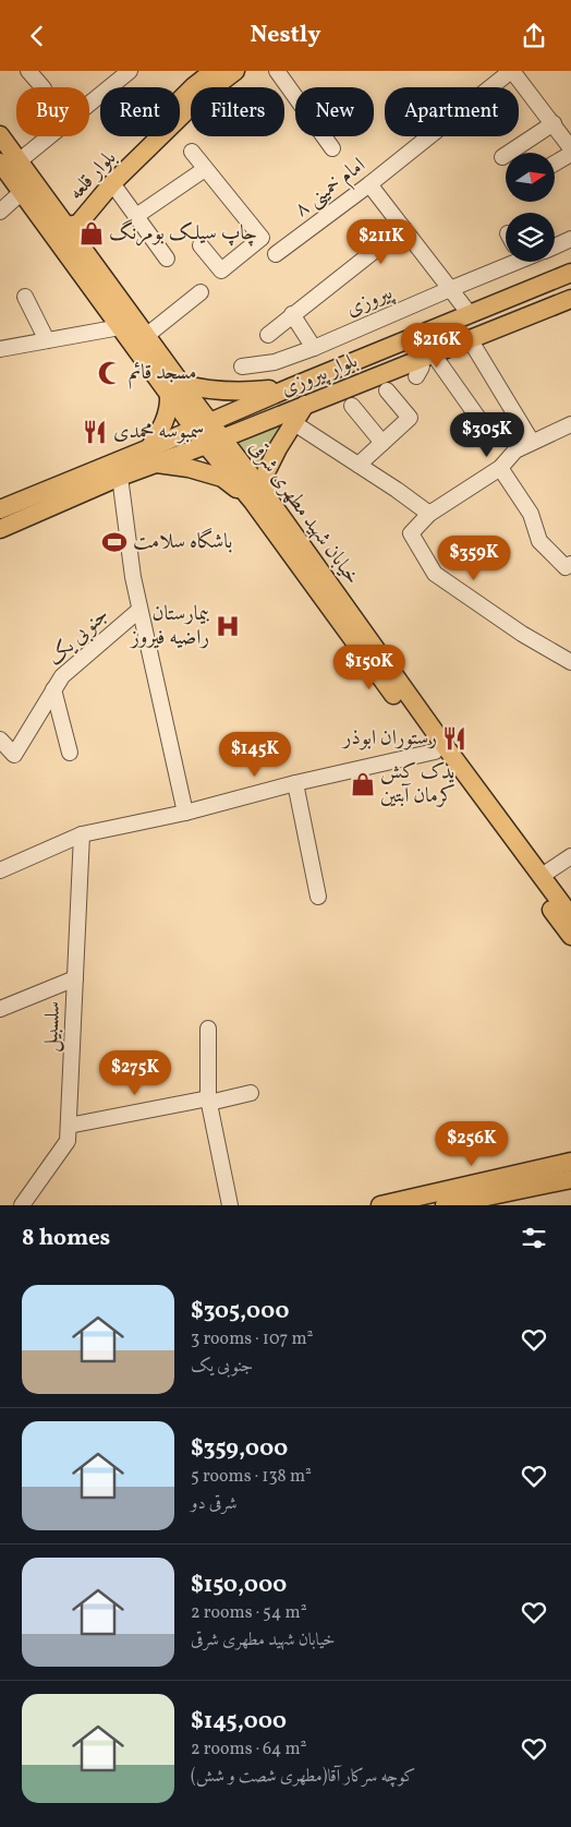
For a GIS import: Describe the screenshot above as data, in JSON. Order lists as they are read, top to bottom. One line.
{"streets":{"main road":["بلوار قلعه","بلوار پیروزی","خیابان شهید مطهری شرقی"],"street":["امام خمینی ۸","پیروزی","جنوبی یک","سلسبیل"]},"crossings":[["بلوار قلعه","خیابان شهید مطهری شرقی"],["بلوار پیروزی","خیابان شهید مطهری شرقی"]],"places":{"shop":["چاپ سیلک بومرنگ","یدک کش کرمان آبتین"],"mosque":["مسجد قائم"],"restaurant":["سمبوسه محمدی","رستوران ابوذر"],"sports":["باشگاه سلامت"],"hospital":["بیمارستان راضیه فیروز"]},"north":"right","page":{"header":"Nestly","chip":["Buy","Rent","Filters","New","Apartment"],"price":["$211K","$216K","$305K","$359K","$150K","$145K","$275K","$256K"],"heading":"8 homes","list":[{"name":"$305,000","note":"3 rooms · 107 m² · جنوبی یک"},{"name":"$359,000","note":"5 rooms · 138 m² · شرقی دو"},{"name":"$150,000","note":"2 rooms · 54 m² · خیابان شهید مطهری شرقی"},{"name":"$145,000","note":"2 rooms · 64 m² · (مطهری شصت و شش)کوچه سرکار آقا"}]}}
